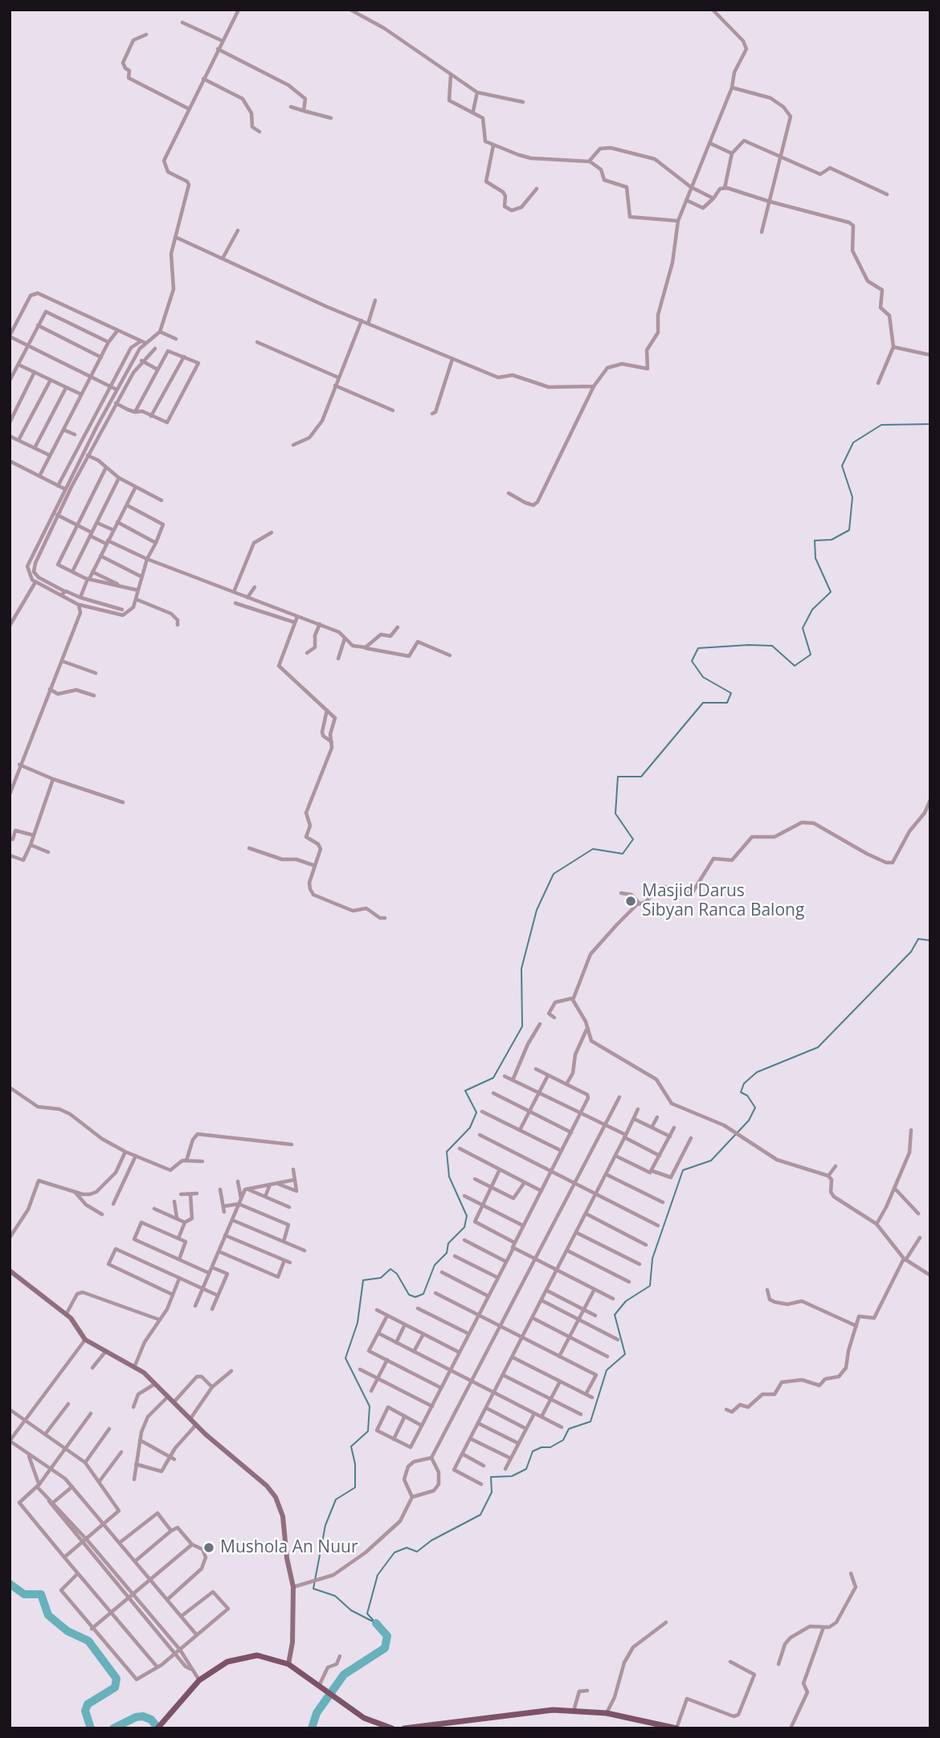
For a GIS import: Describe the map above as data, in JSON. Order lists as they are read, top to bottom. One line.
{"places":["Masjid Darus Sibyan Ranca Balong","Mushola An Nuur"]}
